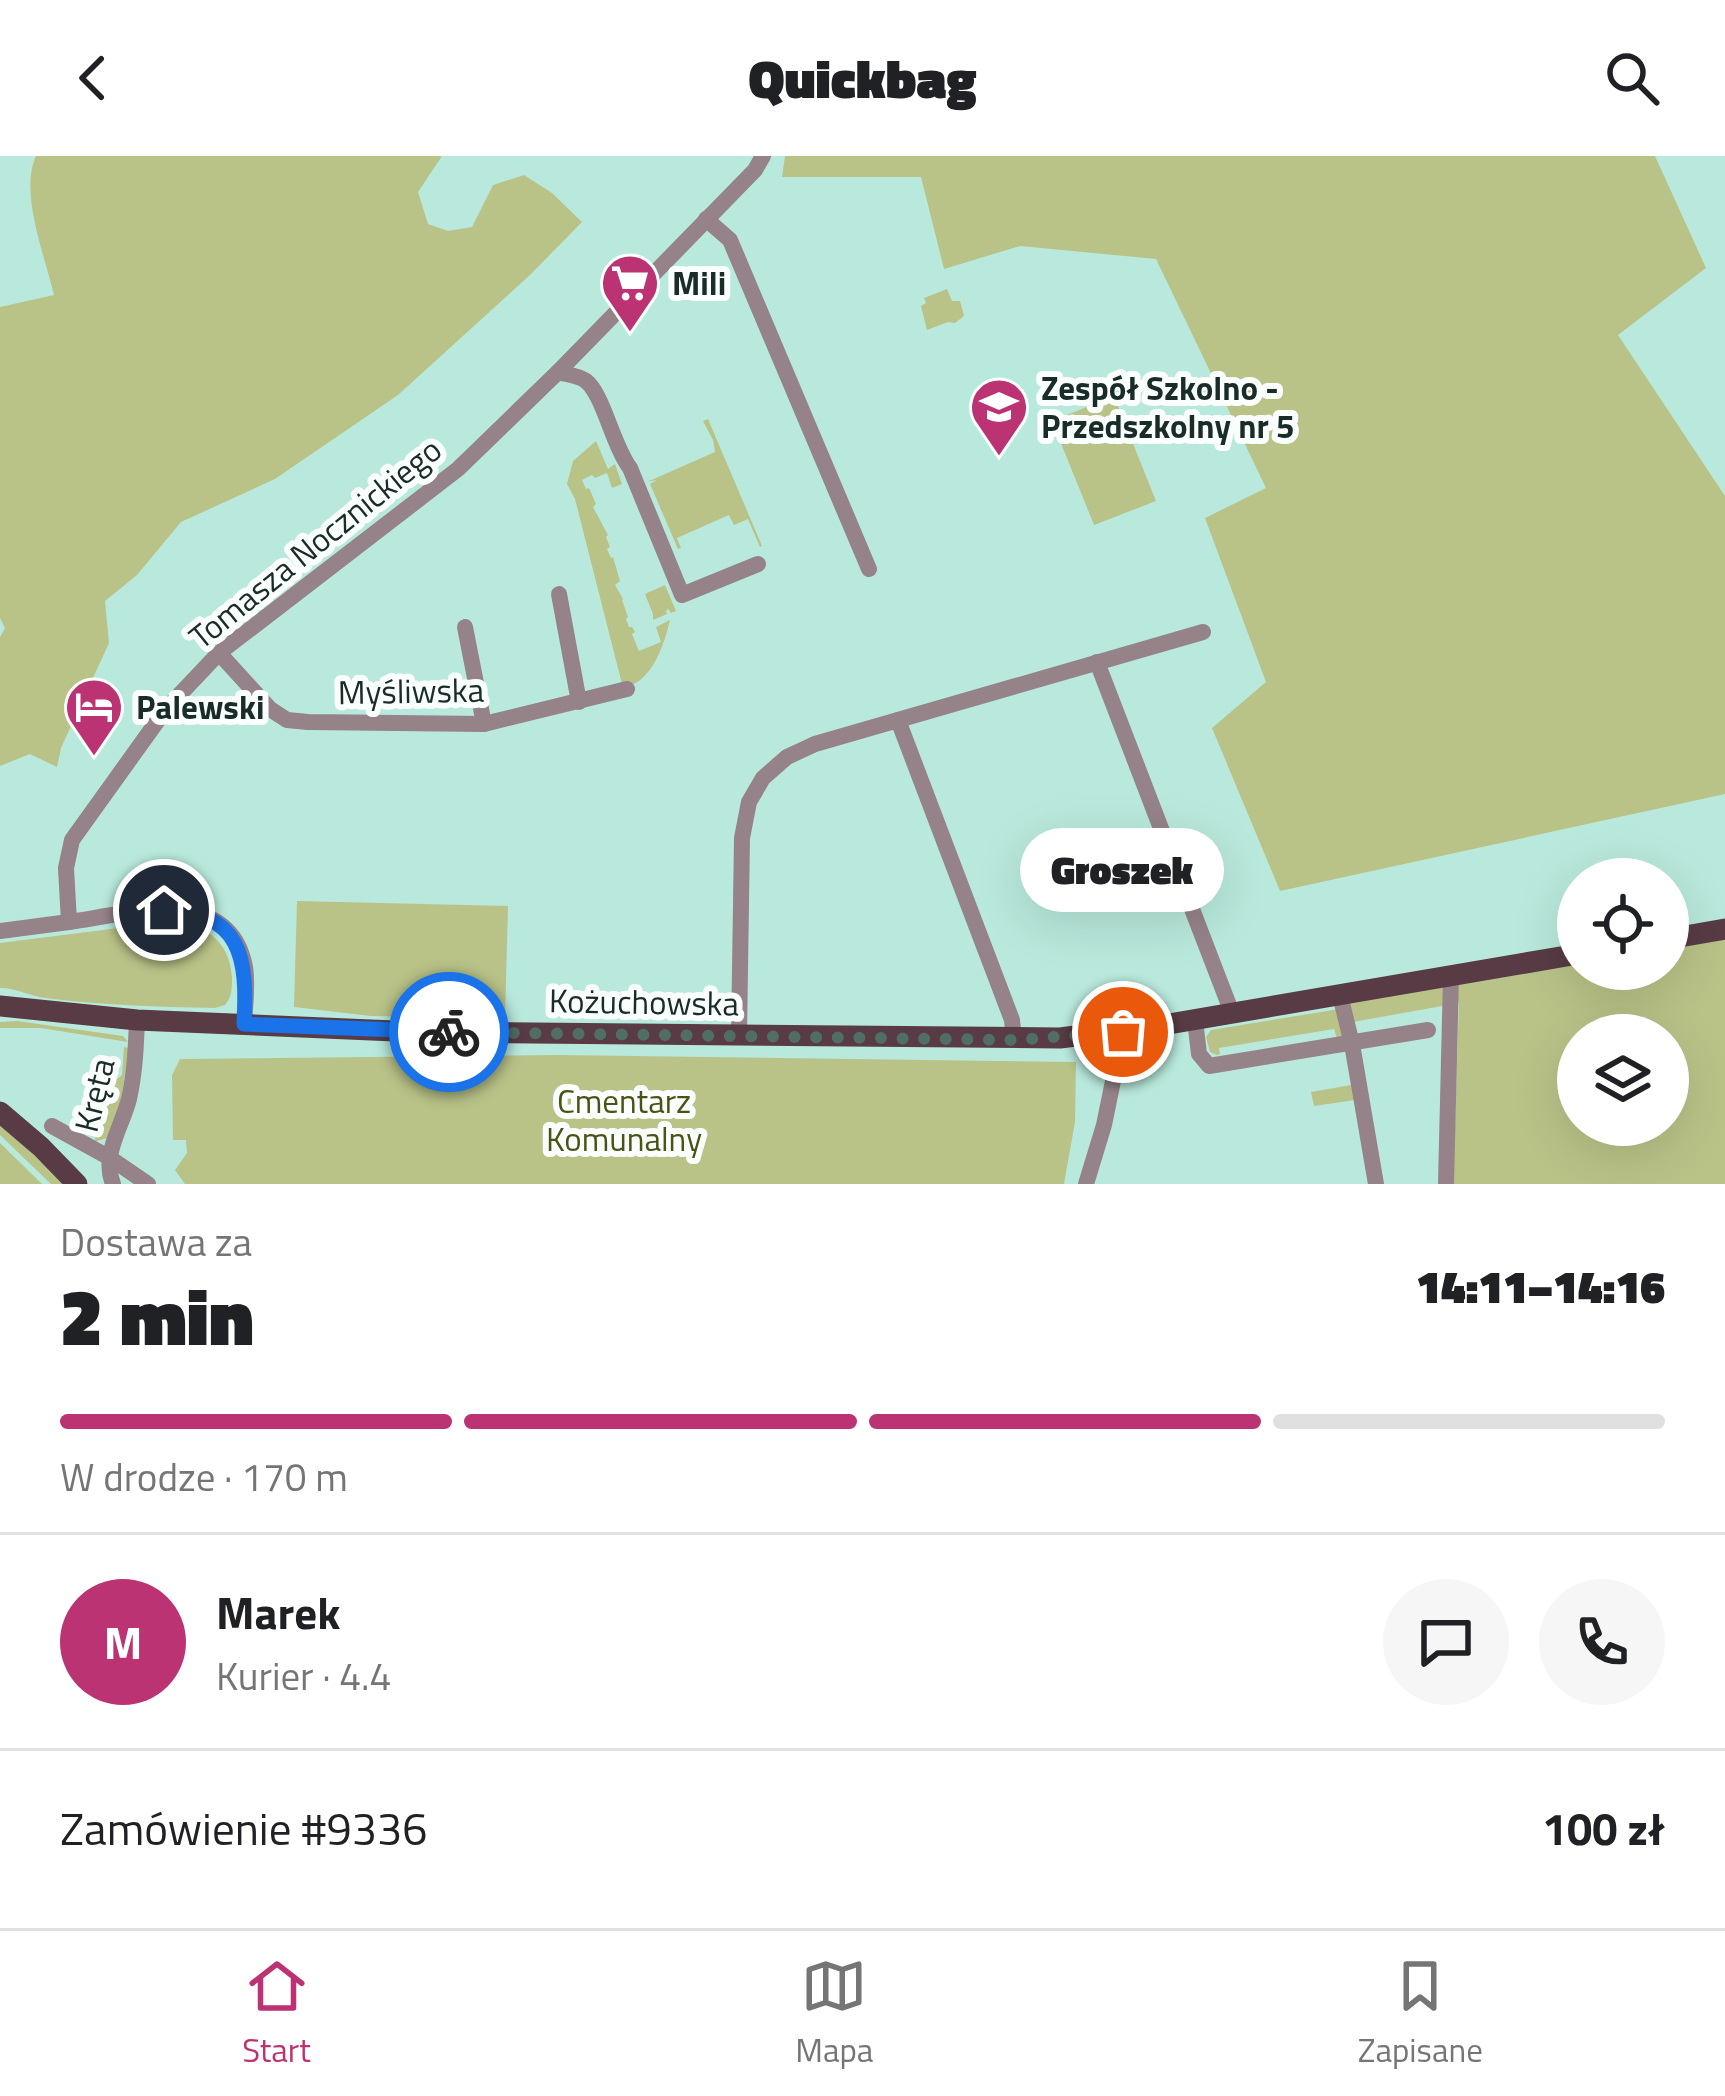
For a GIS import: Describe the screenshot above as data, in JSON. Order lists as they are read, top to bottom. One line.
{"streets":{"main road":["Kożuchowska"],"street":["Tomasza Nocznickiego","Myśliwska","Kręta"]},"crossings":[["Tomasza Nocznickiego","Myśliwska"],["Kożuchowska","Kręta"]],"parks":["Cmentarz Komunalny"],"places":{"supermarket":["Mili"],"school or university":["Zespół Szkolno - Przedszkolny nr 5"],"hotel":["Palewski"],"other":["Groszek"]},"page":{"header":"Quickbag","bubble":"Groszek","heading":["2 min","Dostawa za","14:11–14:16"],"panel":["Marek","Kurier · 4.4","Zamówienie #9336","100 zł"],"bar":"W drodze · 170 m","round":"M","tabs":["Start","Mapa","Zapisane"]}}
